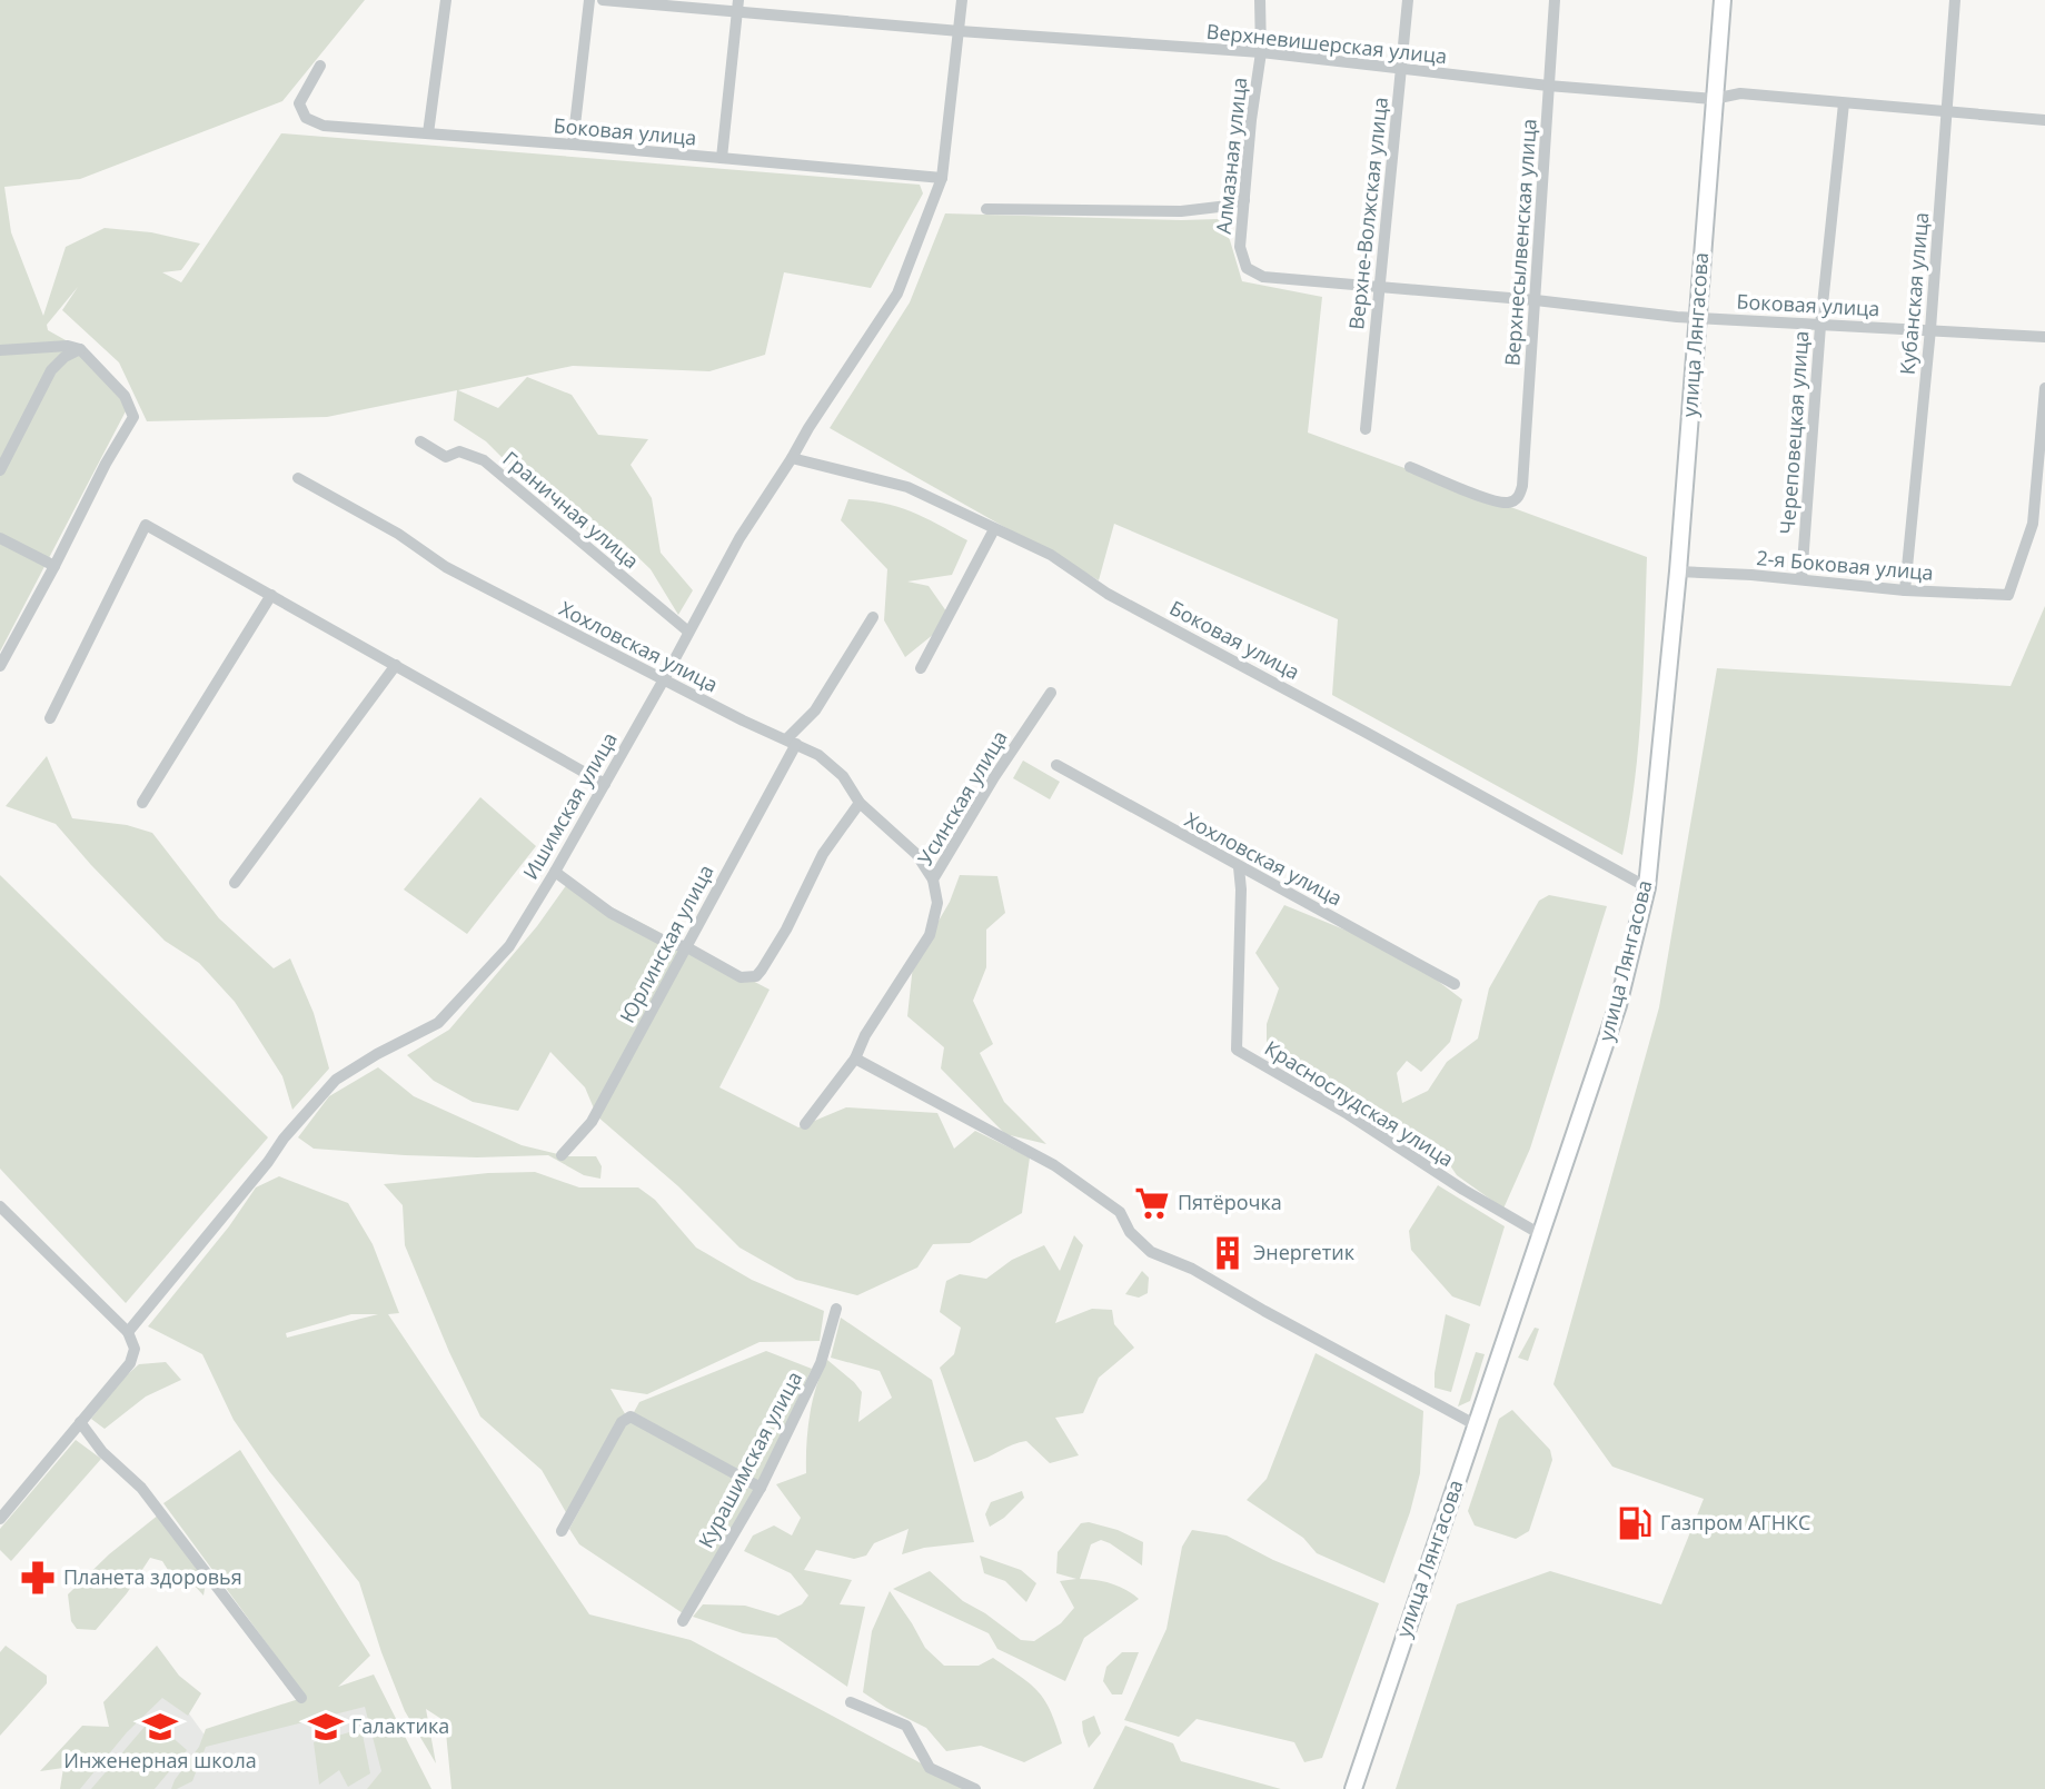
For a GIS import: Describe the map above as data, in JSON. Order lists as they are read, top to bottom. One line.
{"streets":{"main road":["улица Лянгасова"],"street":["Верхневишерская улица","Боковая улица","Алмазная улица","Верхне-Волжская улица","Верхнесылвенская улица","Кубанская улица","Череповецкая улица","Граничная улица","2-я Боковая улица","Хохловская улица","Усинская улица","Ишимская улица","Юрлинская улица","Краснослудская улица","Курашимская улица"]},"crossings":[["Верхневишерская улица","Алмазная улица"],["Верхневишерская улица","Верхне-Волжская улица"],["Верхневишерская улица","Верхнесылвенская улица"],["Верхневишерская улица","Кубанская улица"],["Верхневишерская улица","улица Лянгасова"],["Верхневишерская улица","Череповецкая улица"],["Верхневишерская улица","Ишимская улица"],["Боковая улица","Алмазная улица"],["Боковая улица","Верхне-Волжская улица"],["Боковая улица","Верхнесылвенская улица"],["Боковая улица","Кубанская улица"],["Боковая улица","улица Лянгасова"],["Боковая улица","Череповецкая улица"],["Боковая улица","Ишимская улица"],["Кубанская улица","2-я Боковая улица"],["улица Лянгасова","2-я Боковая улица"],["улица Лянгасова","Краснослудская улица"],["Череповецкая улица","2-я Боковая улица"],["Граничная улица","Ишимская улица"],["Хохловская улица","Усинская улица"],["Хохловская улица","Ишимская улица"],["Хохловская улица","Юрлинская улица"],["Хохловская улица","Краснослудская улица"]],"places":{"supermarket":["Пятёрочка"],"building":["Энергетик"],"fuel station":["Газпром АГНКС"],"pharmacy":["Планета здоровья"],"school or university":["Инженерная школа","Галактика"]}}
